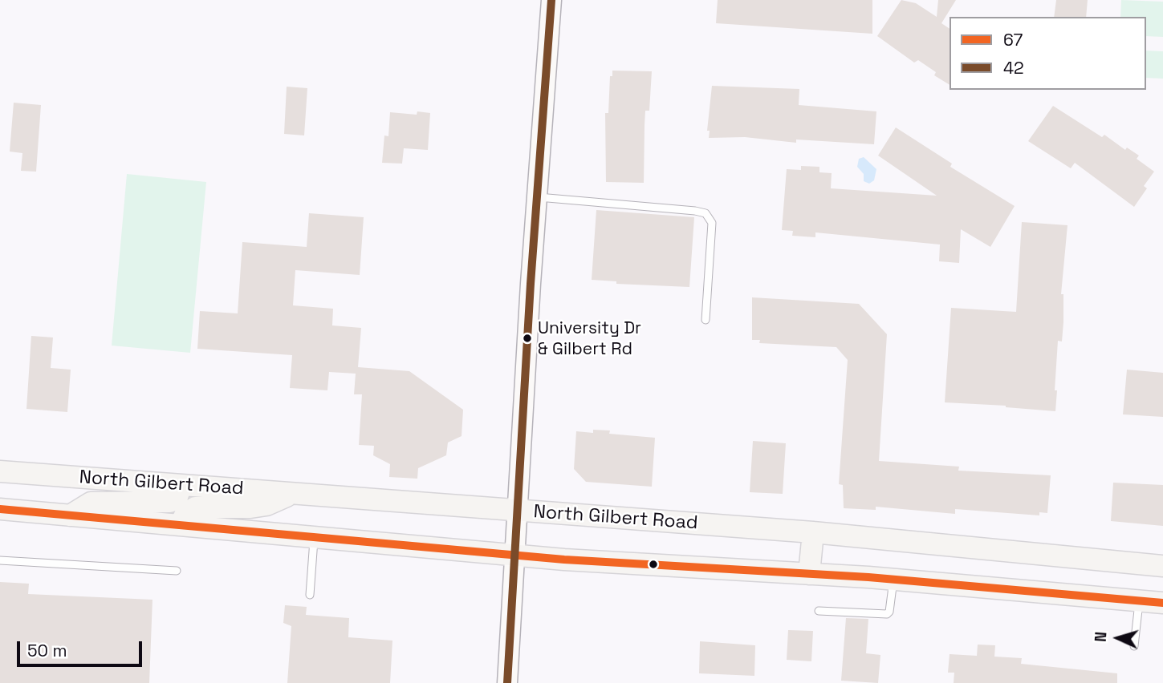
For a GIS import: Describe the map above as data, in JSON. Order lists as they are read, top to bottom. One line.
{"streets":{"main road":["North Gilbert Road"]},"places":["University Dr & Gilbert Rd"],"lines":["transit line 42","transit line 67"],"legend":["67","42"],"scale_bar":"50 m","north":"left"}
